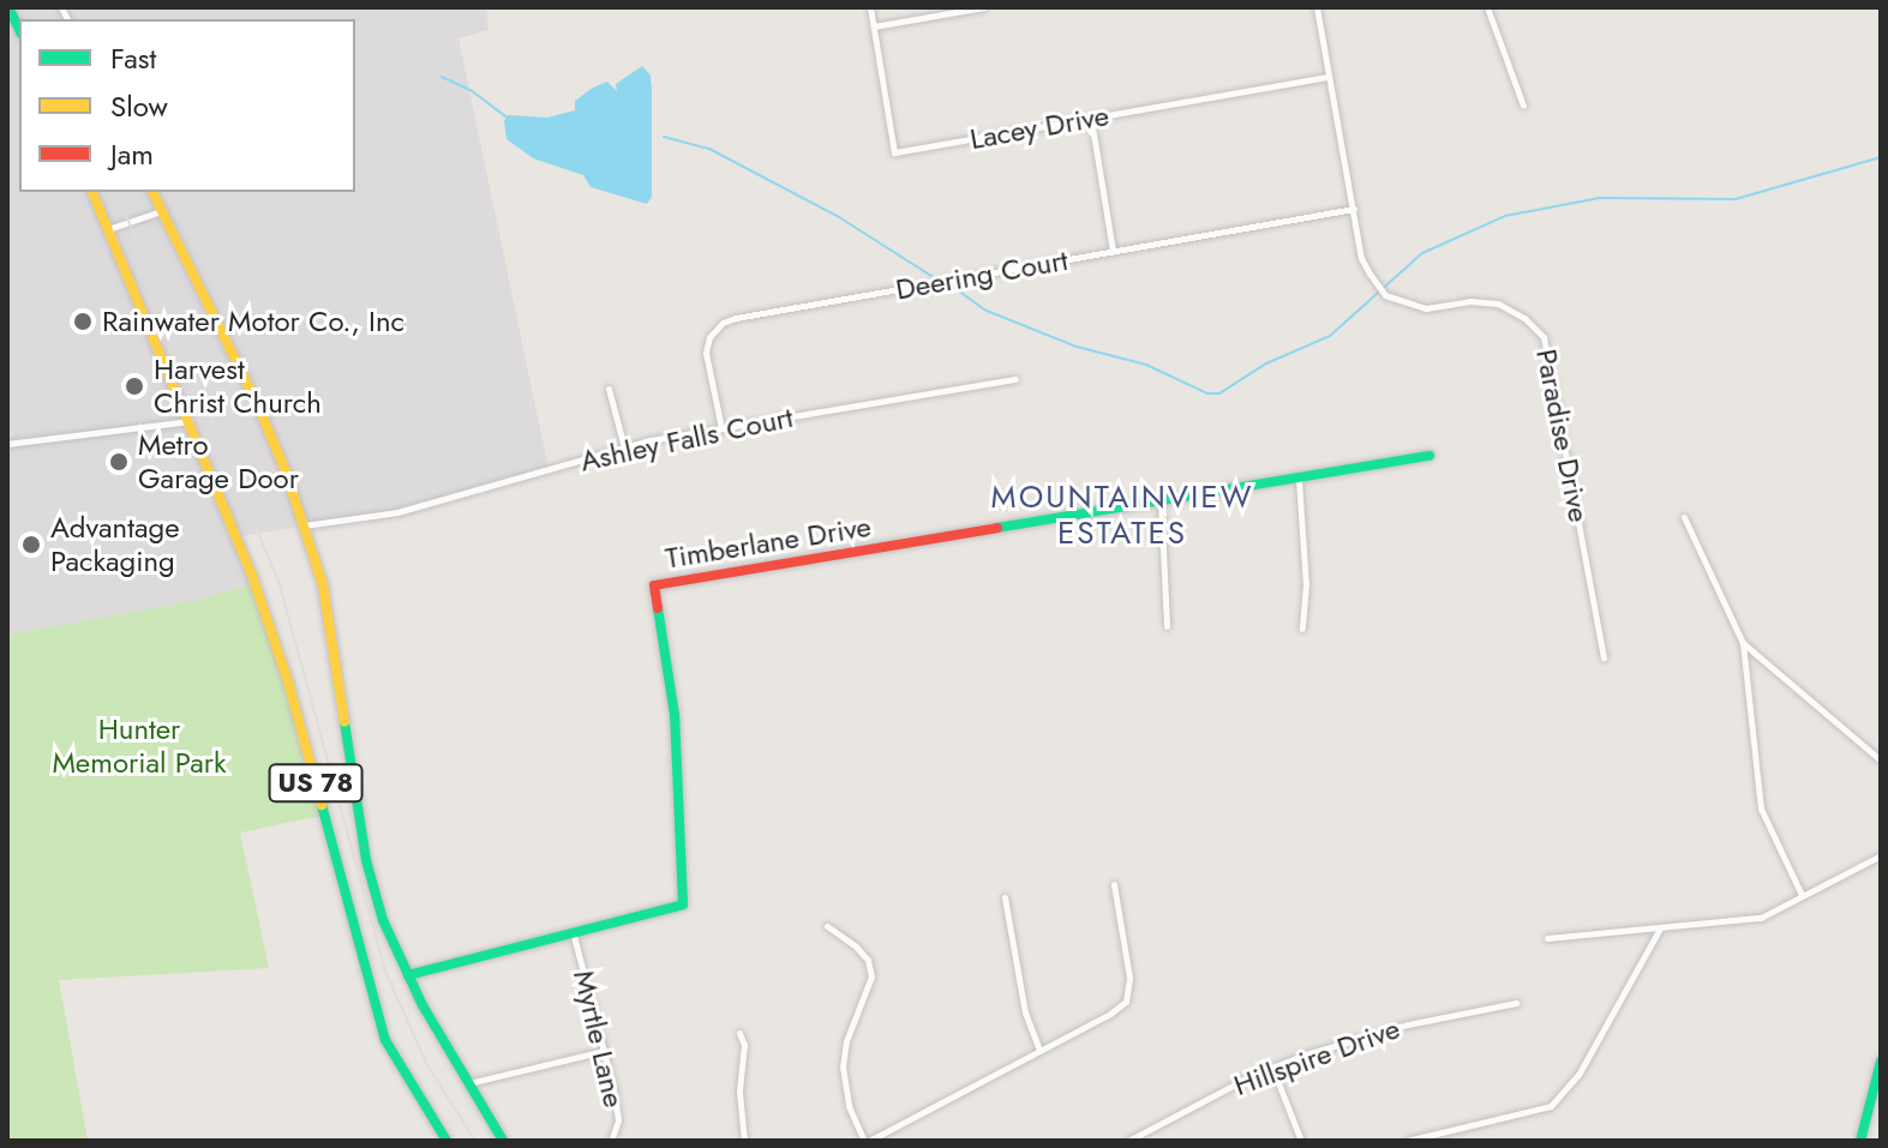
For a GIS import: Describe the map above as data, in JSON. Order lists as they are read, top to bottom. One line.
{"streets":{"street":["Lacey Drive","Deering Court","Paradise Drive","Ashley Falls Court","Timberlane Drive","US 78","Myrtle Lane","Hillspire Drive"]},"crossings":[["Lacey Drive","Paradise Drive"],["Deering Court","Paradise Drive"],["Deering Court","Ashley Falls Court"],["Timberlane Drive","Myrtle Lane"]],"districts":["MOUNTAINVIEW ESTATES"],"parks":["Hunter Memorial Park"],"places":["Rainwater Motor Co., Inc","Harvest Christ Church","Metro Garage Door","Advantage Packaging"],"legend":["Fast","Slow","Jam"]}
